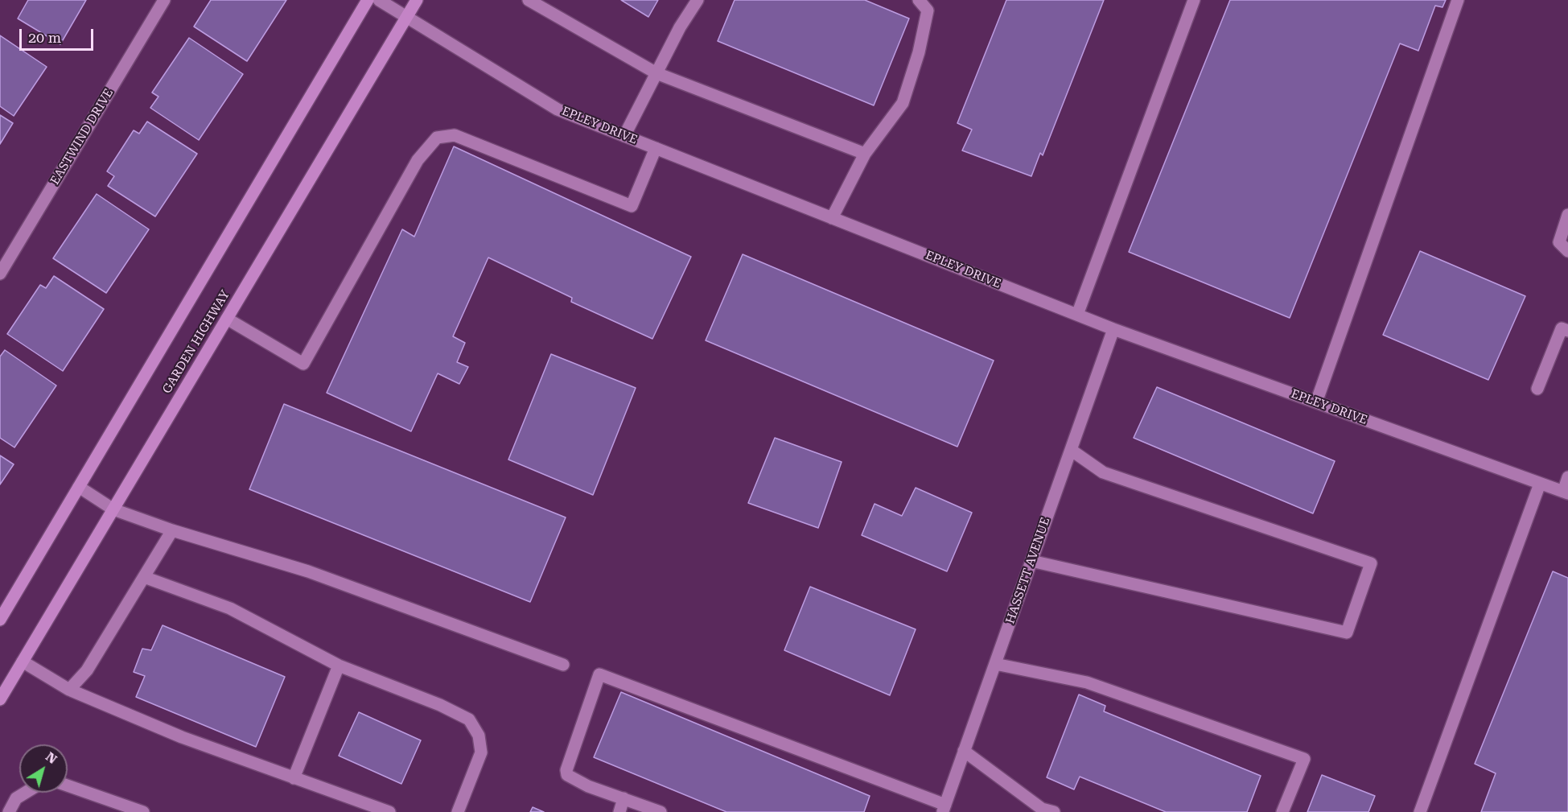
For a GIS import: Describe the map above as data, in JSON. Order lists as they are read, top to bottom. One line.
{"streets":{"main road":["GARDEN HIGHWAY"],"street":["EPLEY DRIVE","EASTWIND DRIVE","HASSETT AVENUE"]},"crossings":[["EPLEY DRIVE","GARDEN HIGHWAY"],["EPLEY DRIVE","HASSETT AVENUE"]],"scale_bar":"20 m","north":"top right"}
